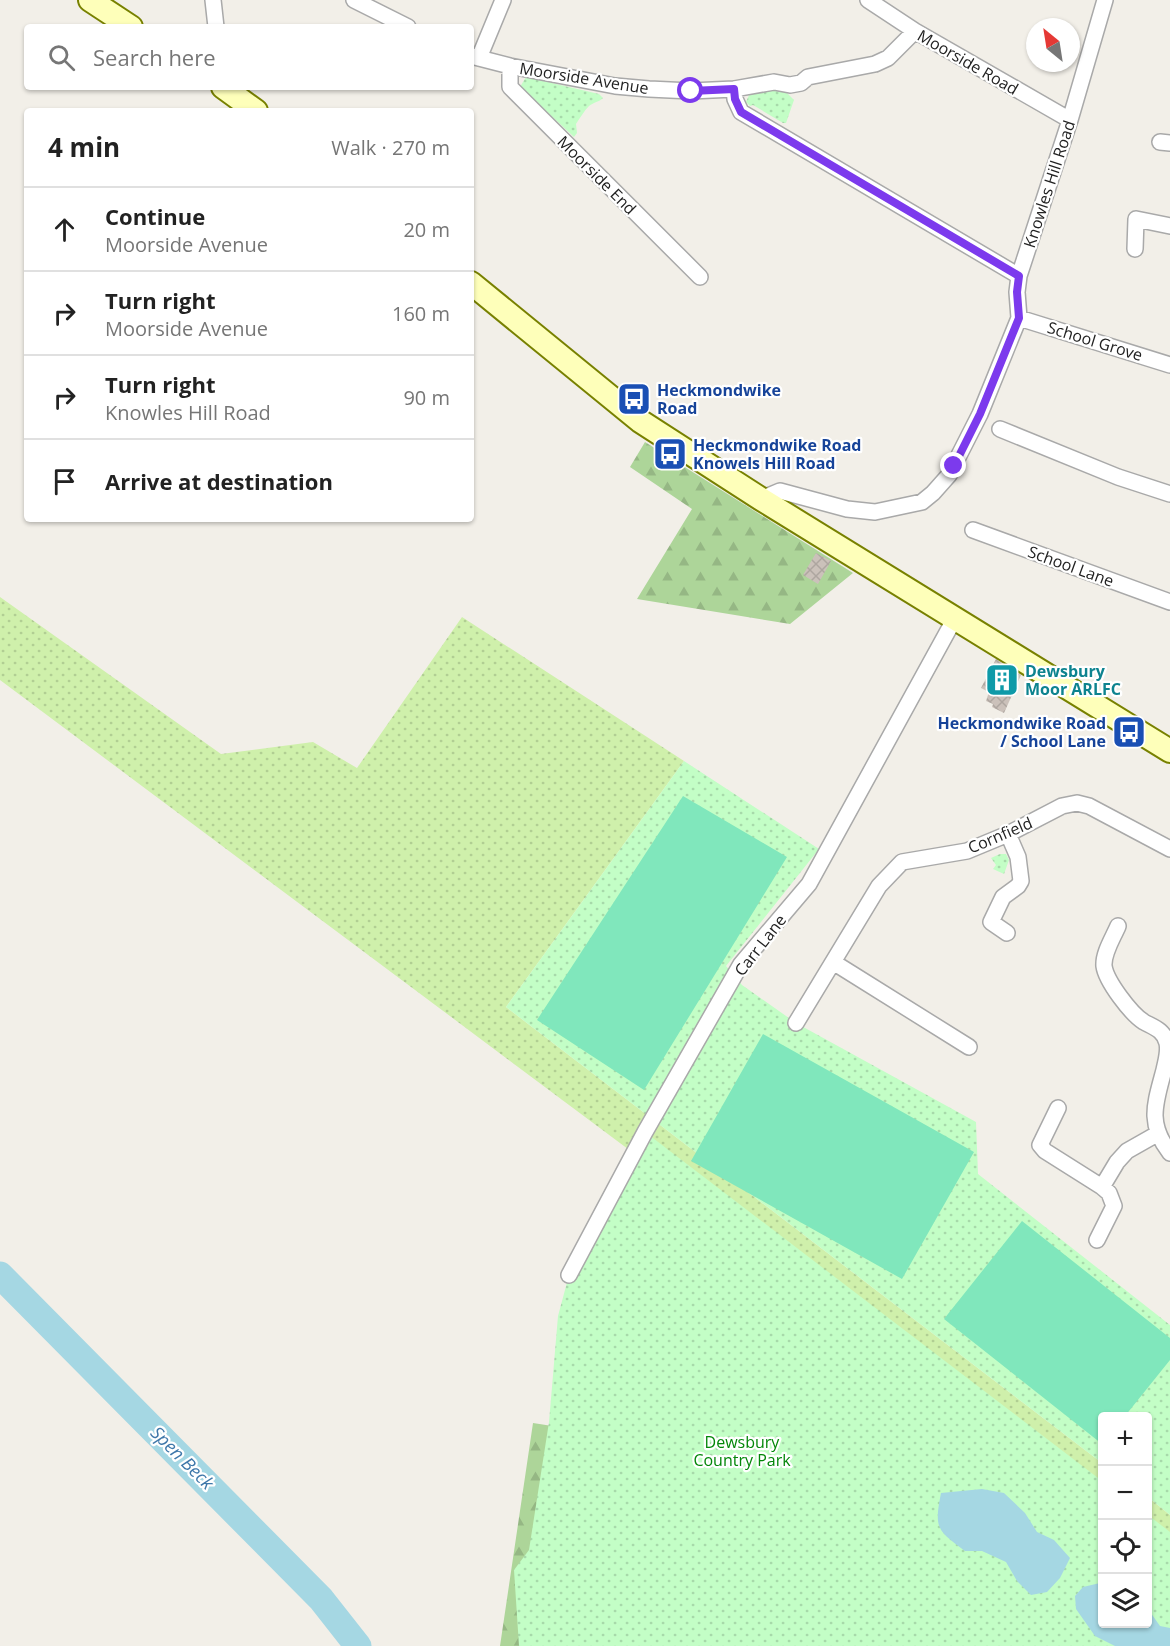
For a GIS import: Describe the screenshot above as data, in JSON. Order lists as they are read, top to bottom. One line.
{"streets":{"street":["Moorside Road","Moorside Avenue","Moorside End","Knowles Hill Road","School Grove","School Lane","Cornfield","Carr Lane"]},"crossings":[["Moorside Road","Moorside Avenue"],["Moorside Road","Knowles Hill Road"],["Moorside Avenue","Moorside End"],["Knowles Hill Road","School Grove"]],"water":["Spen Beck"],"parks":["Dewsbury Country Park"],"places":{"bus stop":["Heckmondwike Road","Heckmondwike Road Knowels Hill Road","Heckmondwike Road / School Lane"],"building":["Dewsbury Moor ARLFC"]},"north":"top left","page":{"search":"Search here","heading":["4 min","Walk · 270 m"],"list":[["Continue","Moorside Avenue","20 m"],["Turn right","Moorside Avenue","160 m"],["Turn right","Knowles Hill Road","90 m"],"Arrive at destination"],"map_buttons":["+","−"]}}
